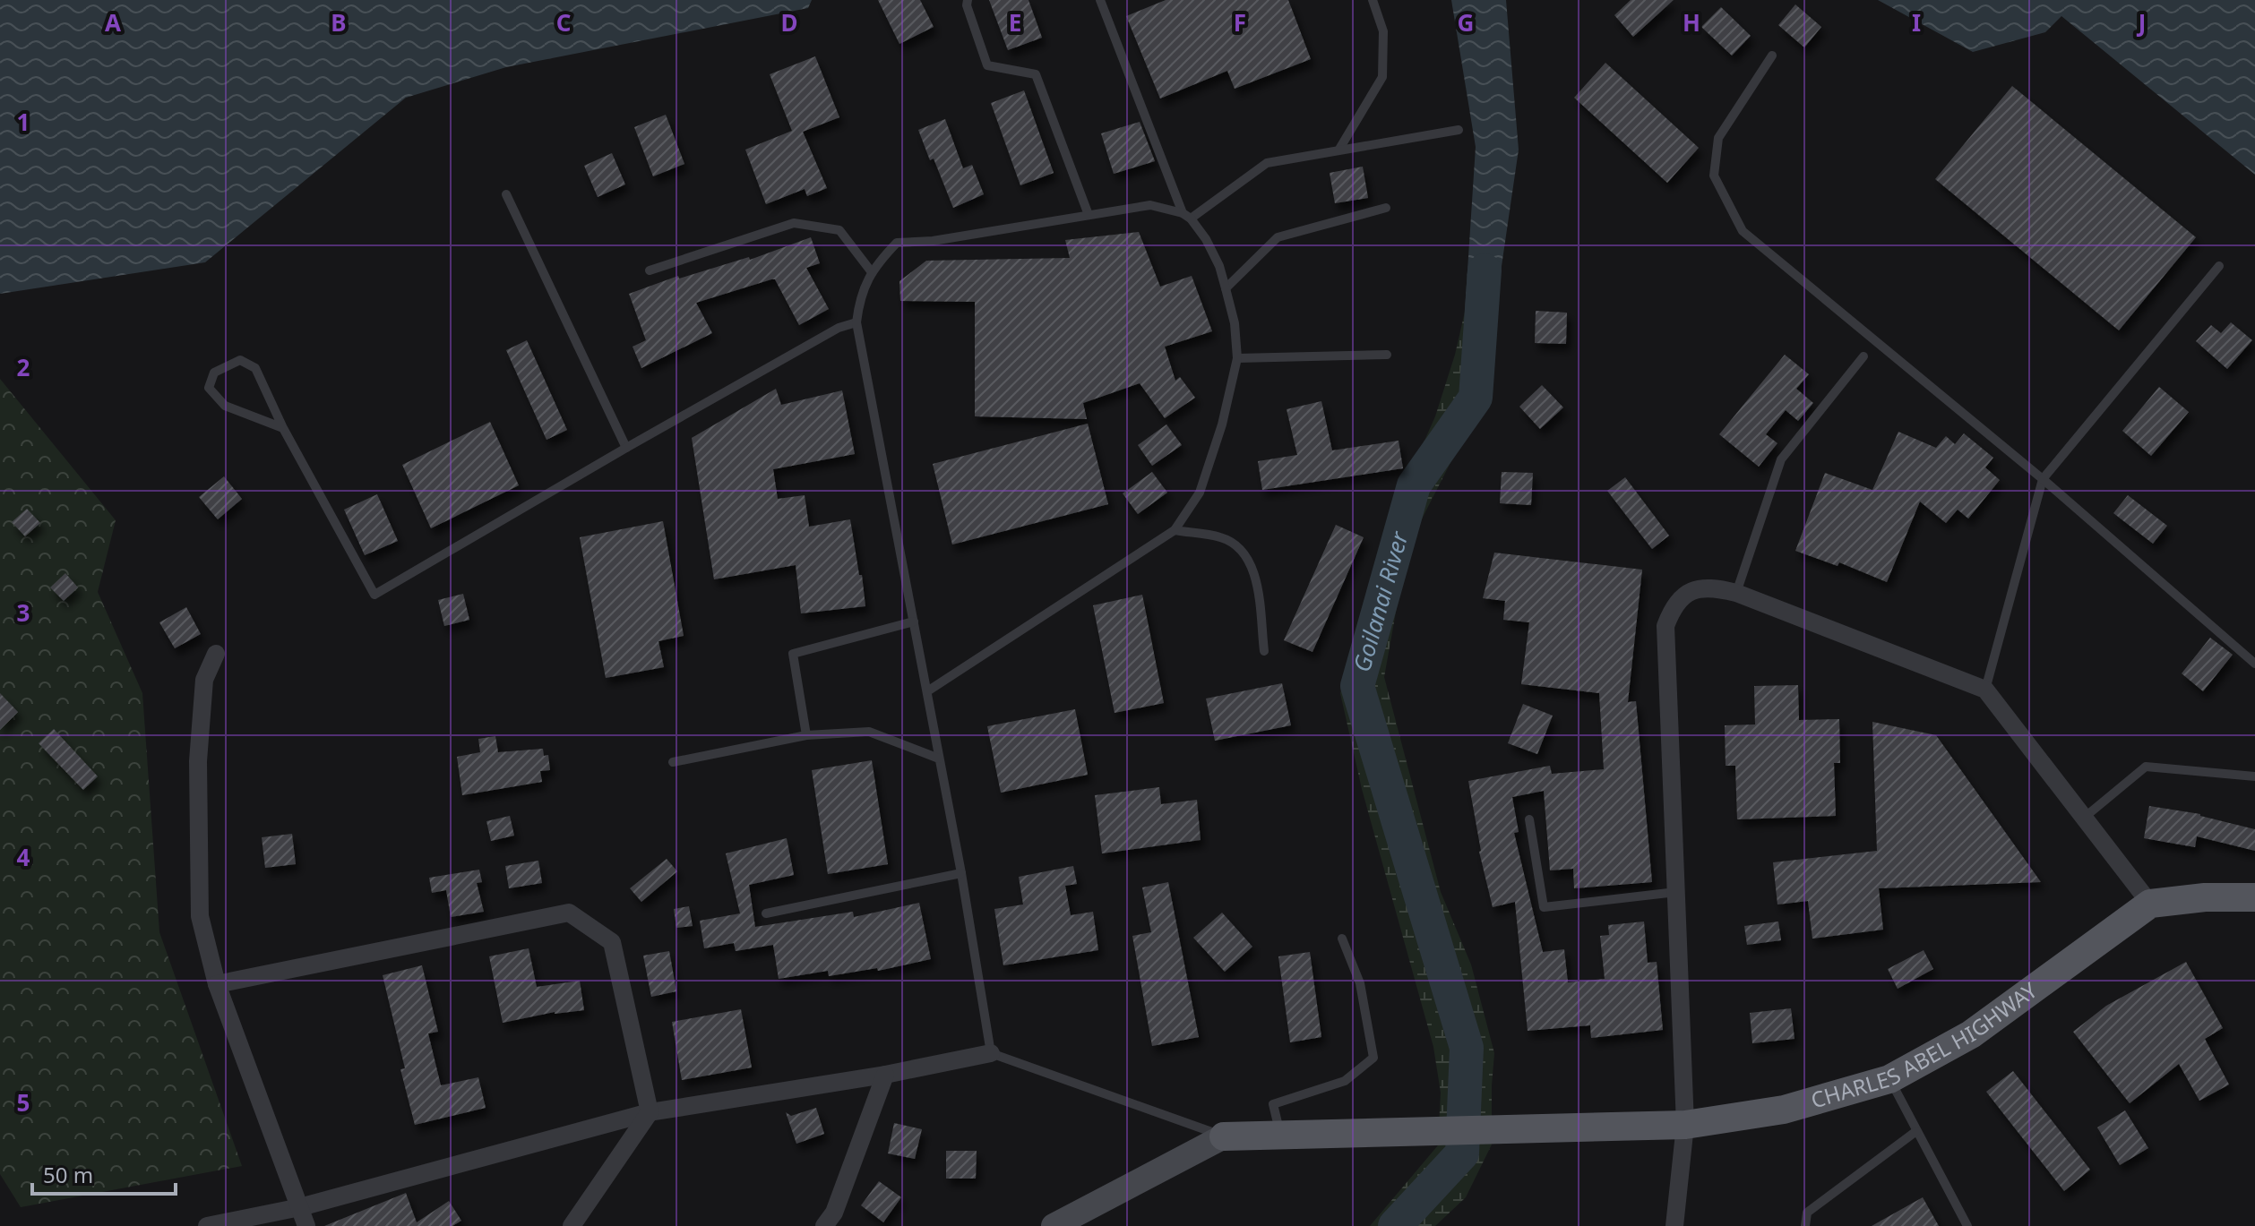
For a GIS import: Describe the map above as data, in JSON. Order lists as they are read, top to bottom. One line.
{"streets":{"main road":["CHARLES ABEL HIGHWAY"]},"water":["Goilanai River"],"scale_bar":"50 m","grid":{"columns":["A","B","C","D","E","F","G","H","I","J"],"rows":["1","2","3","4","5"]}}
